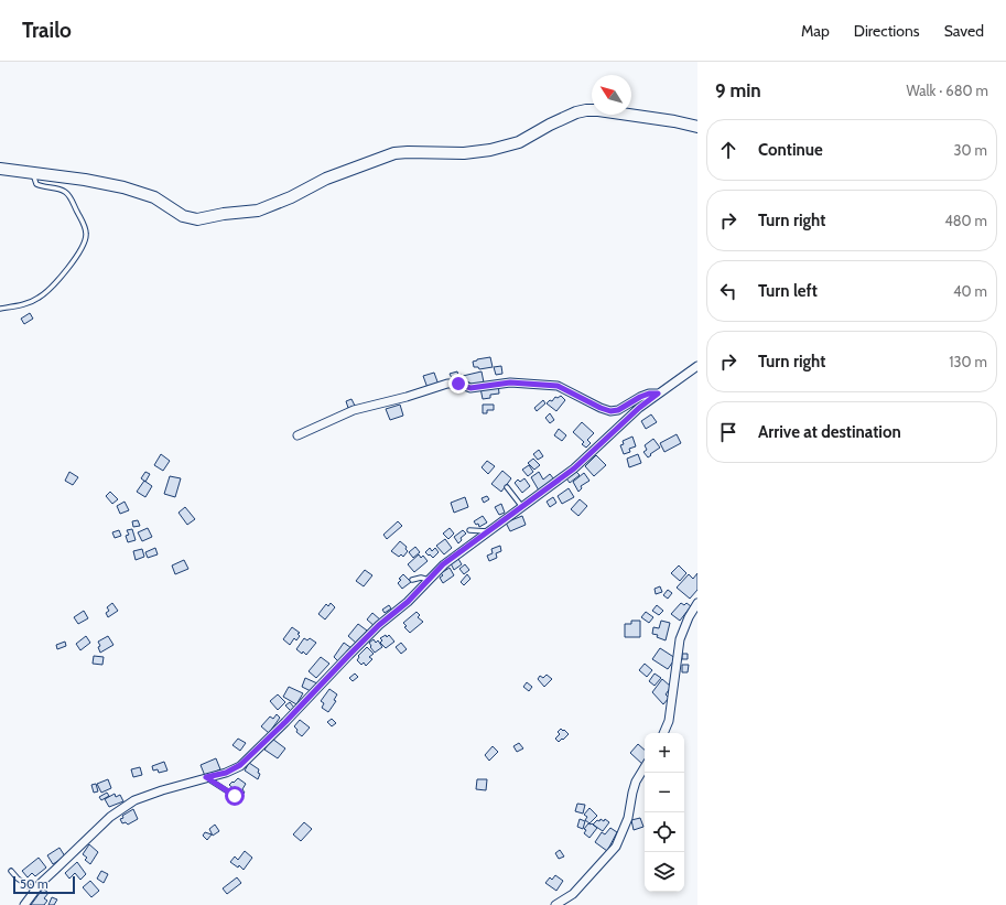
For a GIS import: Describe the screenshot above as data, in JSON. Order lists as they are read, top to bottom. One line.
{"scale_bar":"50 m","north":"top left","page":{"header":"Trailo","nav":["Map","Directions","Saved"],"heading":["9 min","Walk · 680 m"],"list":[["Continue","30 m"],["Turn right","480 m"],["Turn left","40 m"],["Turn right","130 m"],"Arrive at destination"],"map_buttons":["+","−"],"scale":"50 m"}}
